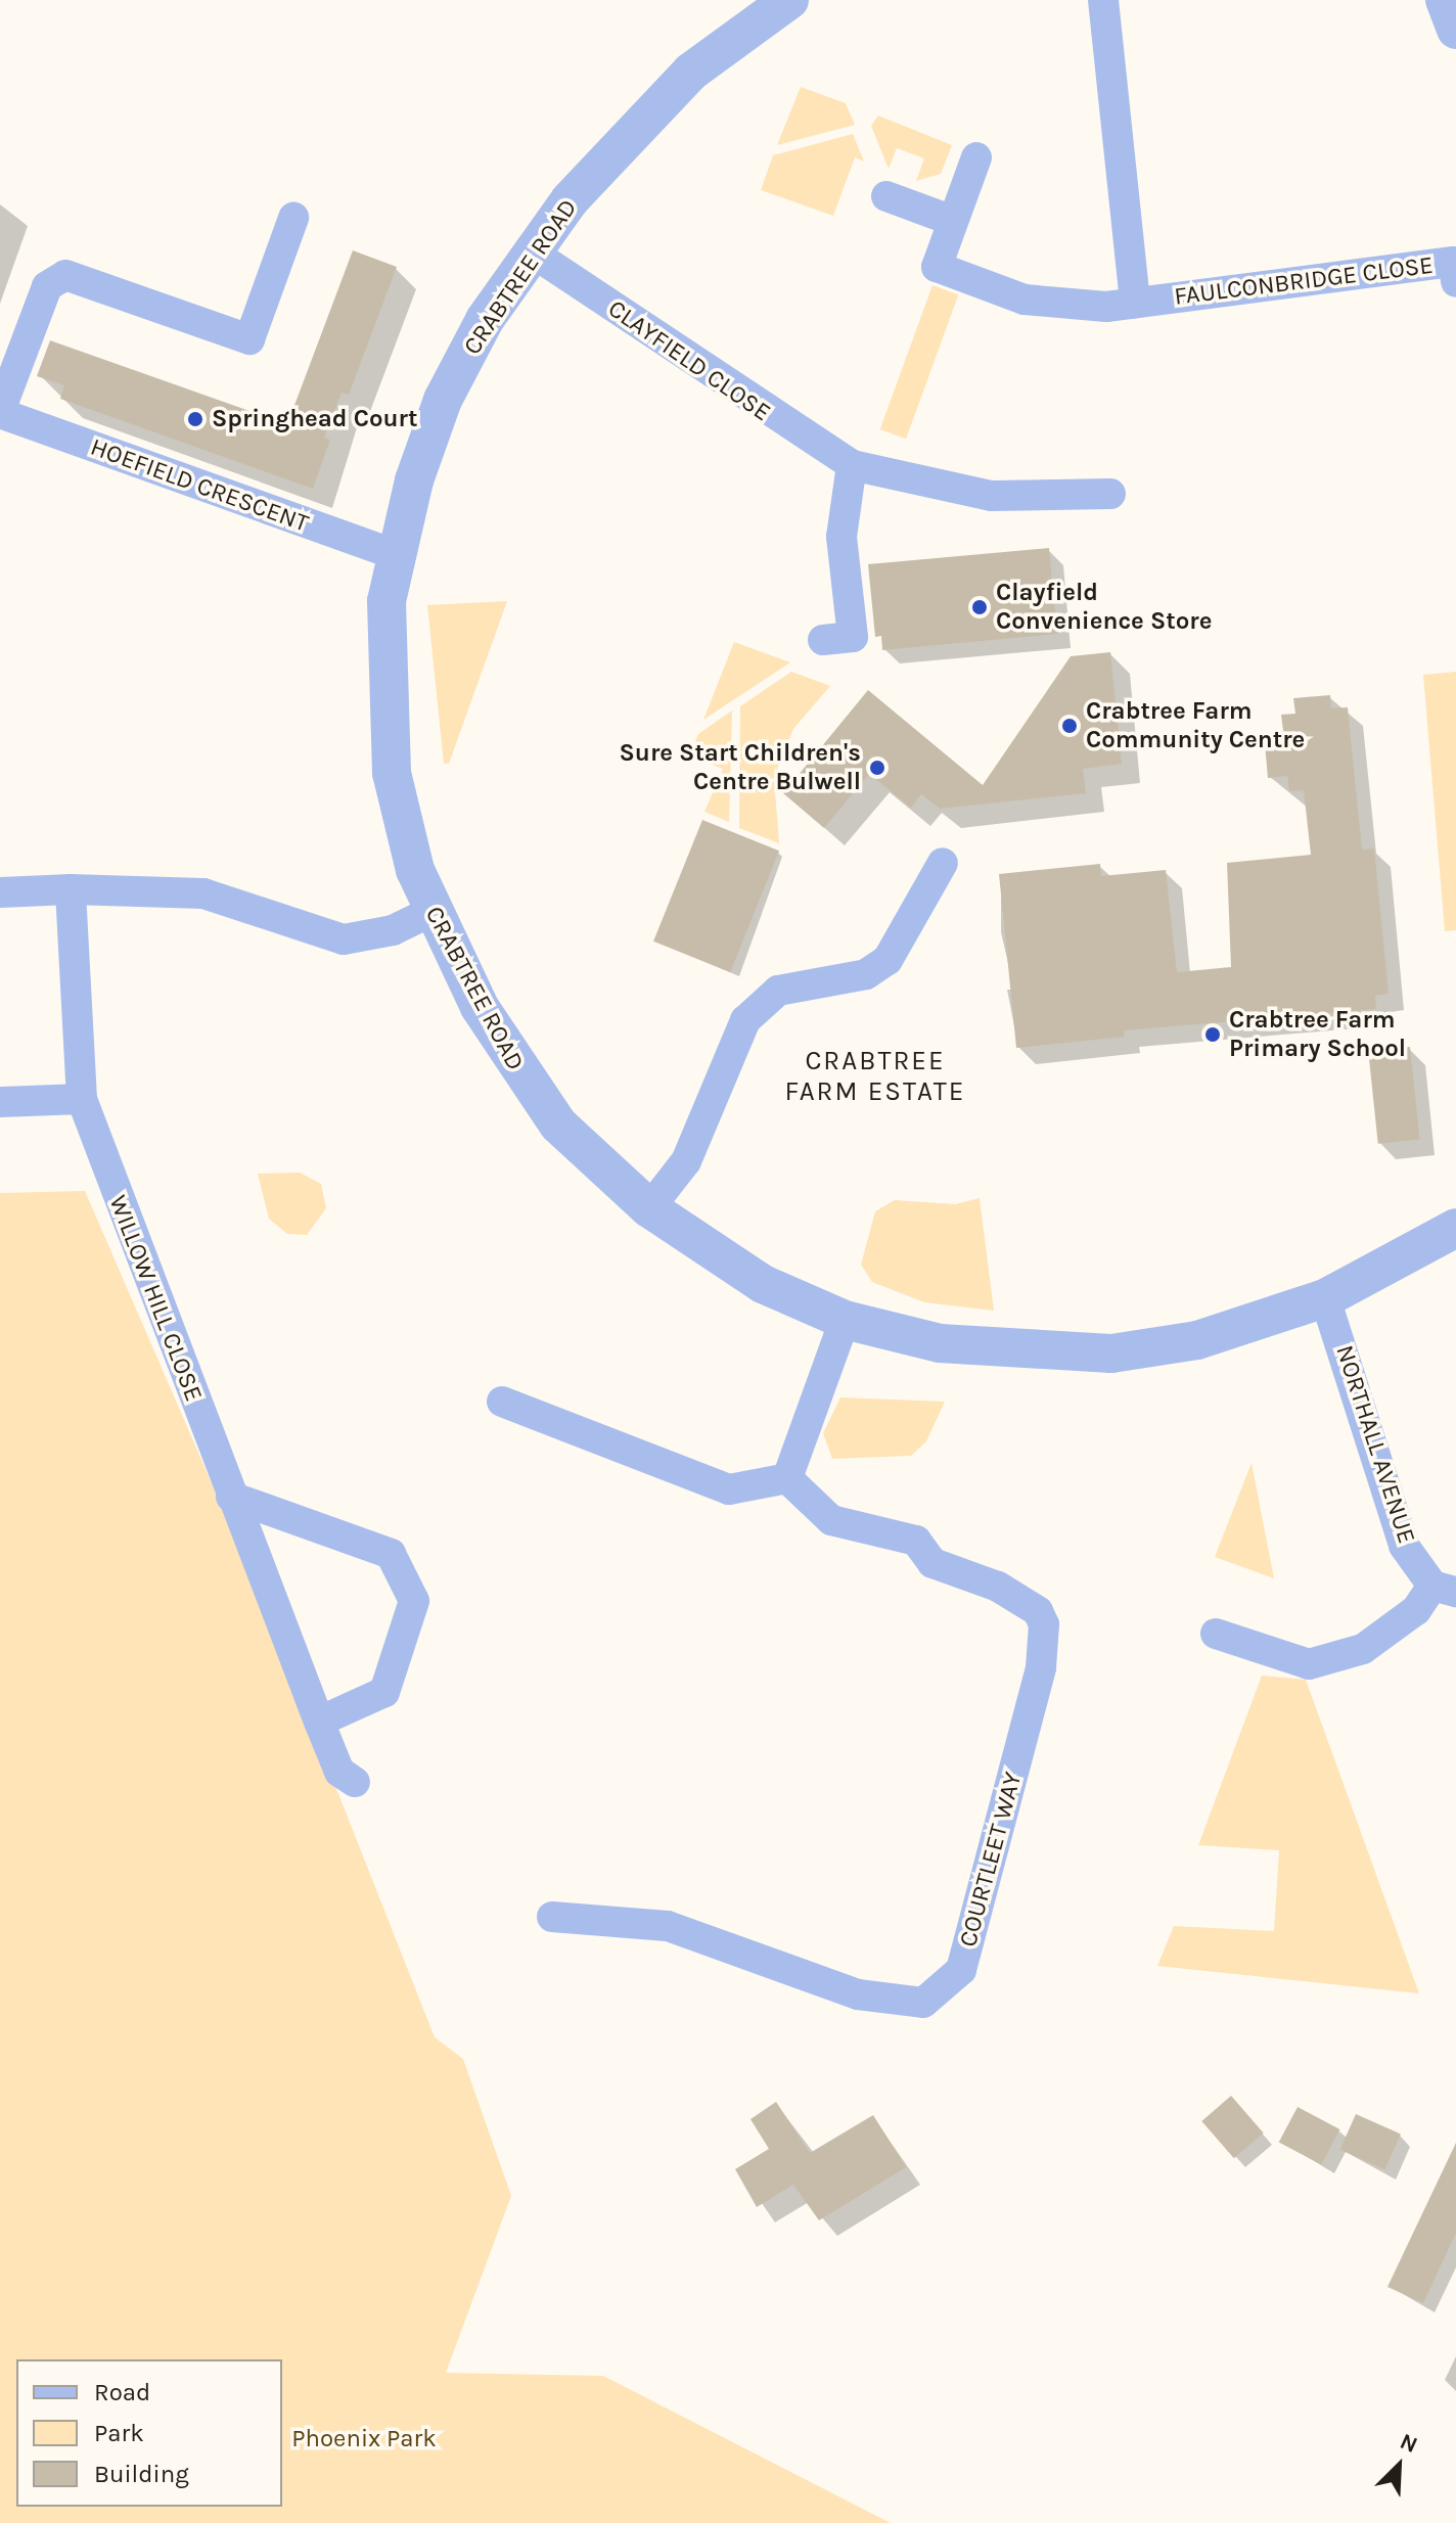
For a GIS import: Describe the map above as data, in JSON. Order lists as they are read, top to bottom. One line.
{"streets":{"street":["CRABTREE ROAD","FAULCONBRIDGE CLOSE","CLAYFIELD CLOSE","HOEFIELD CRESCENT","WILLOW HILL CLOSE","NORTHALL AVENUE","COURTLEET WAY"]},"crossings":[["CRABTREE ROAD","CLAYFIELD CLOSE"],["CRABTREE ROAD","HOEFIELD CRESCENT"],["CRABTREE ROAD","NORTHALL AVENUE"]],"districts":["CRABTREE FARM ESTATE"],"parks":["Phoenix Park"],"places":["Springhead Court","Clayfield Convenience Store","Crabtree Farm Community Centre","Sure Start Children's Centre Bulwell","Crabtree Farm Primary School"],"legend":["Road","Park","Building"],"north":"top right"}
